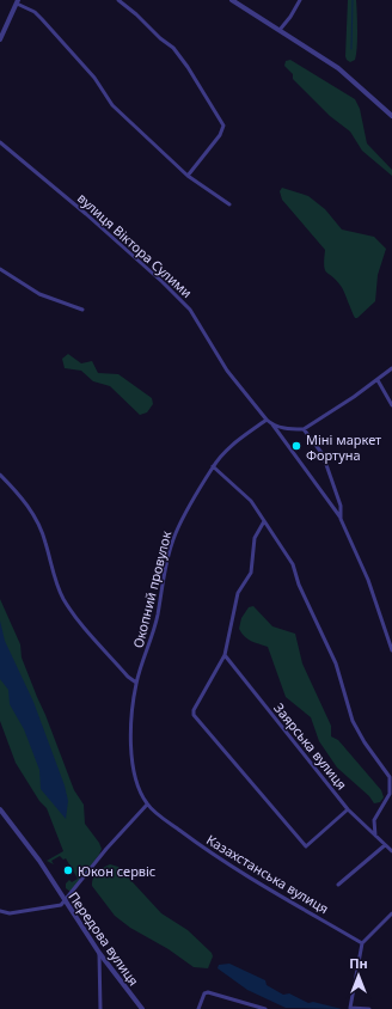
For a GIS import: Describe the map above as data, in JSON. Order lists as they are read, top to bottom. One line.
{"streets":{"street":["вулиця Віктора Сулими","Окопний провулок","Заярська вулиця","Казахстанська вулиця","Передова вулиця"]},"crossings":[["вулиця Віктора Сулими","Окопний провулок"],["Окопний провулок","Казахстанська вулиця"]],"places":["Міні маркет Фортуна","Юкон сервіс"],"north":"top"}
